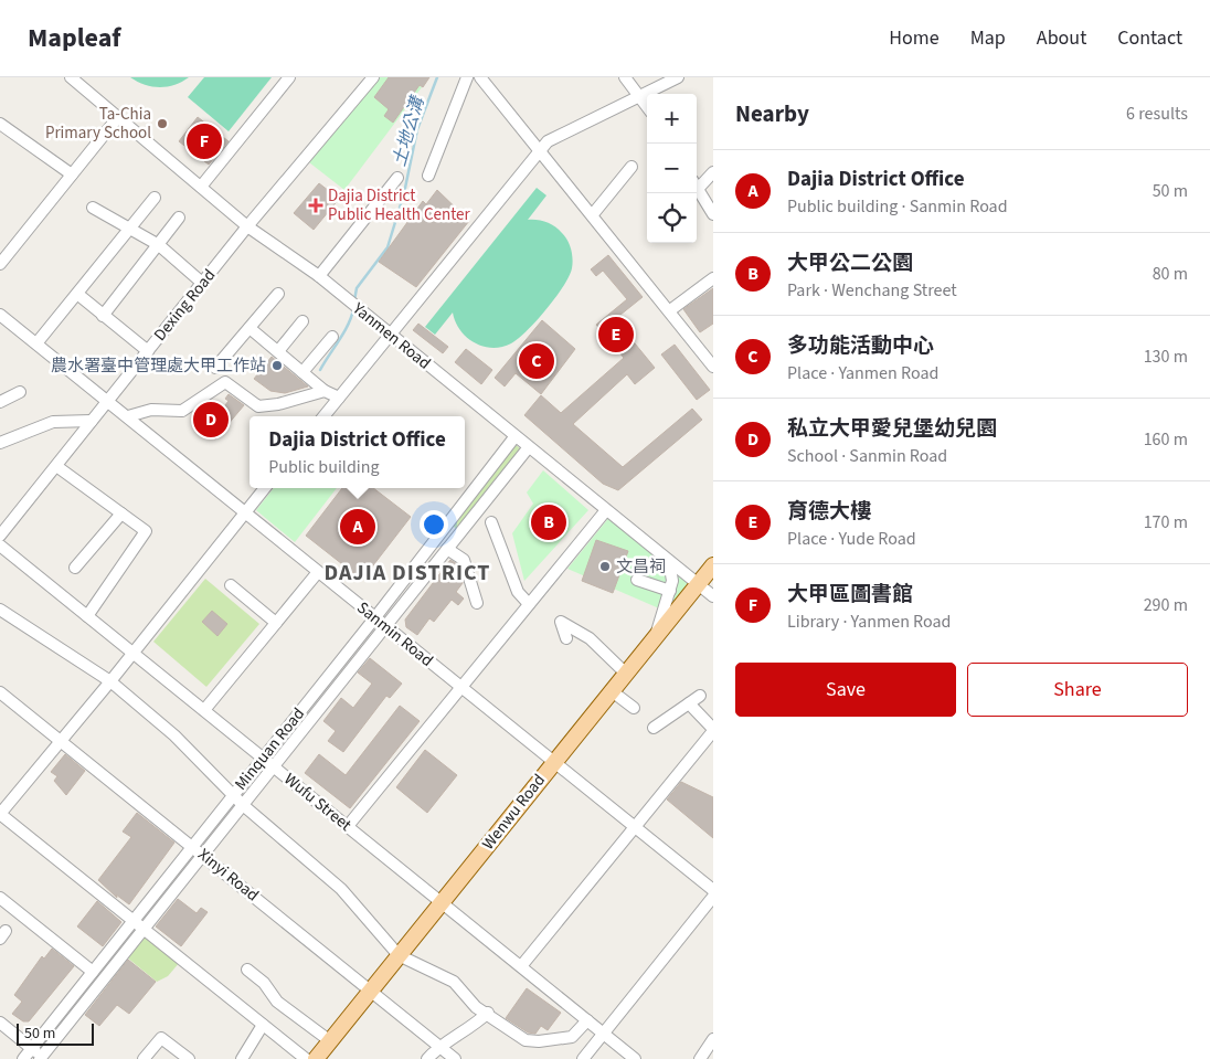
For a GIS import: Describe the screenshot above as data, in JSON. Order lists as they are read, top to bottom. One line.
{"streets":{"main road":["Wenwu Road"],"street":["Dexing Road","Yanmen Road","Sanmin Road","Minquan Road","Wufu Street","Xinyi Road"]},"crossings":[["Dexing Road","Yanmen Road"],["Dexing Road","Sanmin Road"],["Yanmen Road","Minquan Road"],["Yanmen Road","Wenwu Road"],["Sanmin Road","Minquan Road"],["Sanmin Road","Wenwu Road"],["Minquan Road","Wufu Street"],["Minquan Road","Xinyi Road"],["Wufu Street","Wenwu Road"],["Wenwu Road","Xinyi Road"]],"districts":["DAJIA DISTRICT"],"water":["土地公溝"],"places":{"other":["Ta-Chia Primary School","農水署臺中管理處大甲工作站","文昌祠"],"health":["Dajia District Public Health Center"]},"scale_bar":"50 m","page":{"header":"Mapleaf","nav":["Home","Map","About","Contact"],"heading":["Nearby","6 results"],"map_buttons":["+","−"],"pins":["F","E","C","D","B","A"],"list":[{"mark":"A","name":"Dajia District Office","note":"Public building · Sanmin Road","value":"50 m"},{"mark":"B","name":"大甲公二公園","note":"Park · Wenchang Street","value":"80 m"},{"mark":"C","name":"多功能活動中心","note":"Place · Yanmen Road","value":"130 m"},{"mark":"D","name":"私立大甲愛兒堡幼兒園","note":"School · Sanmin Road","value":"160 m"},{"mark":"E","name":"育德大樓","note":"Place · Yude Road","value":"170 m"},{"mark":"F","name":"大甲區圖書館","note":"Library · Yanmen Road","value":"290 m"}],"popup":["Dajia District Office","Public building"],"buttons":["Save","Share"],"scale":"50 m"}}
